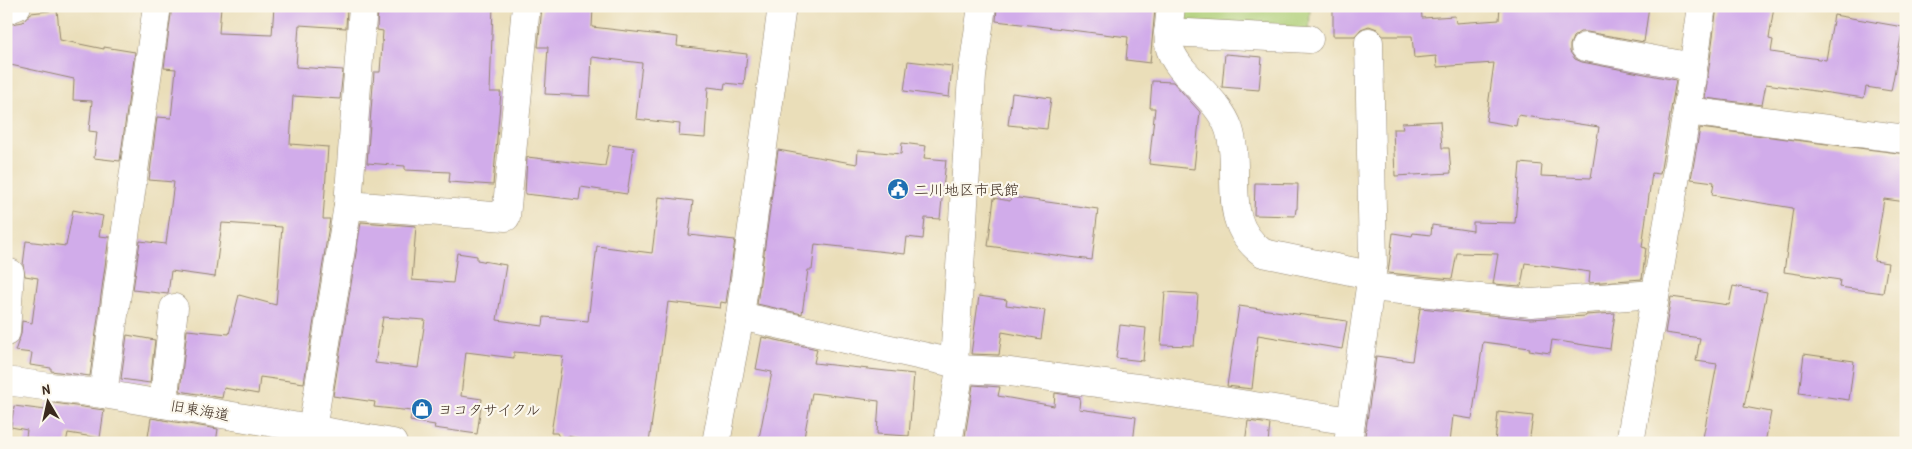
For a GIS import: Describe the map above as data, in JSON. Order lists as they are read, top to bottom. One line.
{"streets":{"street":["旧東海道"]},"places":{"public building":["二川地区市民館"],"shop":["ヨコタサイクル"]},"north":"top"}
